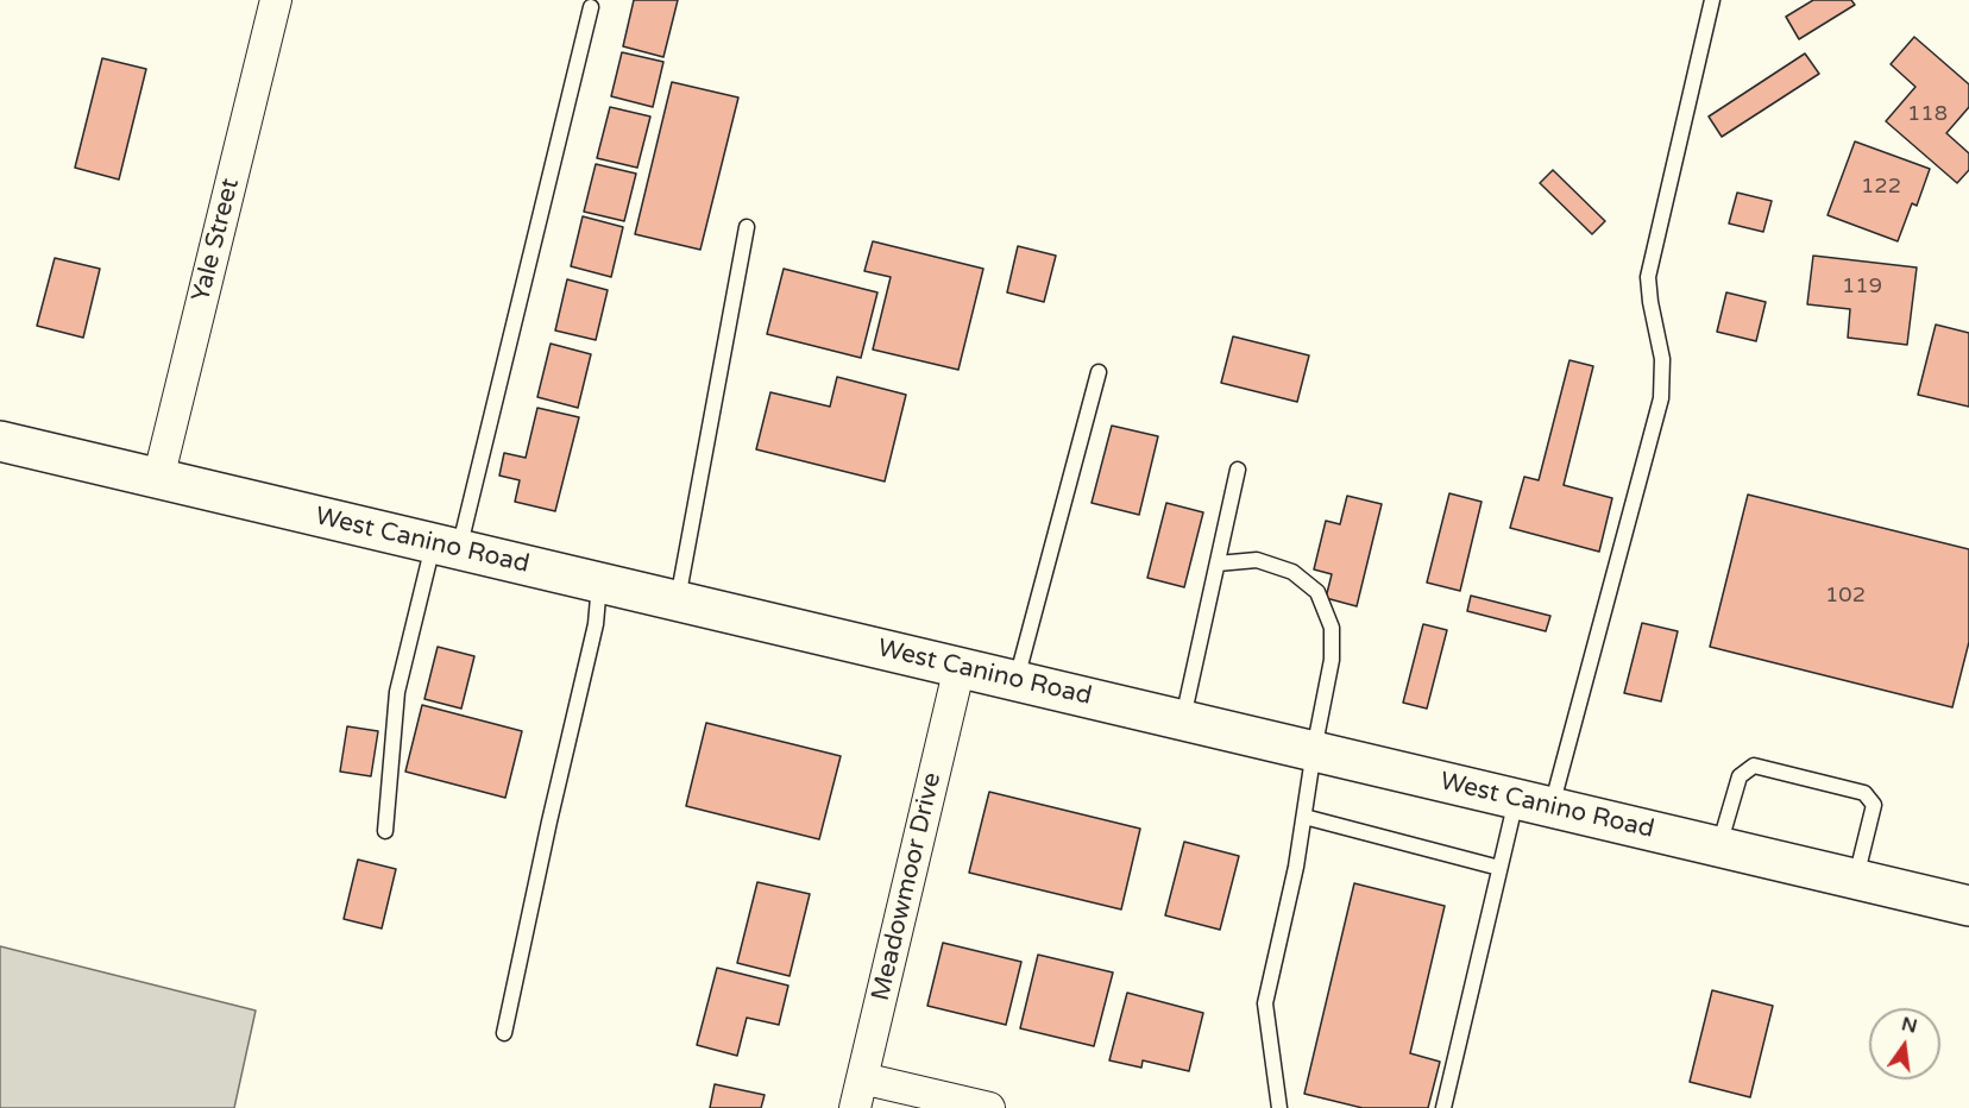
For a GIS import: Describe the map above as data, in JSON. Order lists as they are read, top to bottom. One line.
{"streets":{"street":["Yale Street","West Canino Road","Meadowmoor Drive"]},"crossings":[["Yale Street","West Canino Road"],["West Canino Road","Meadowmoor Drive"]],"house_numbers":["118","122","119","102"],"north":"top"}
